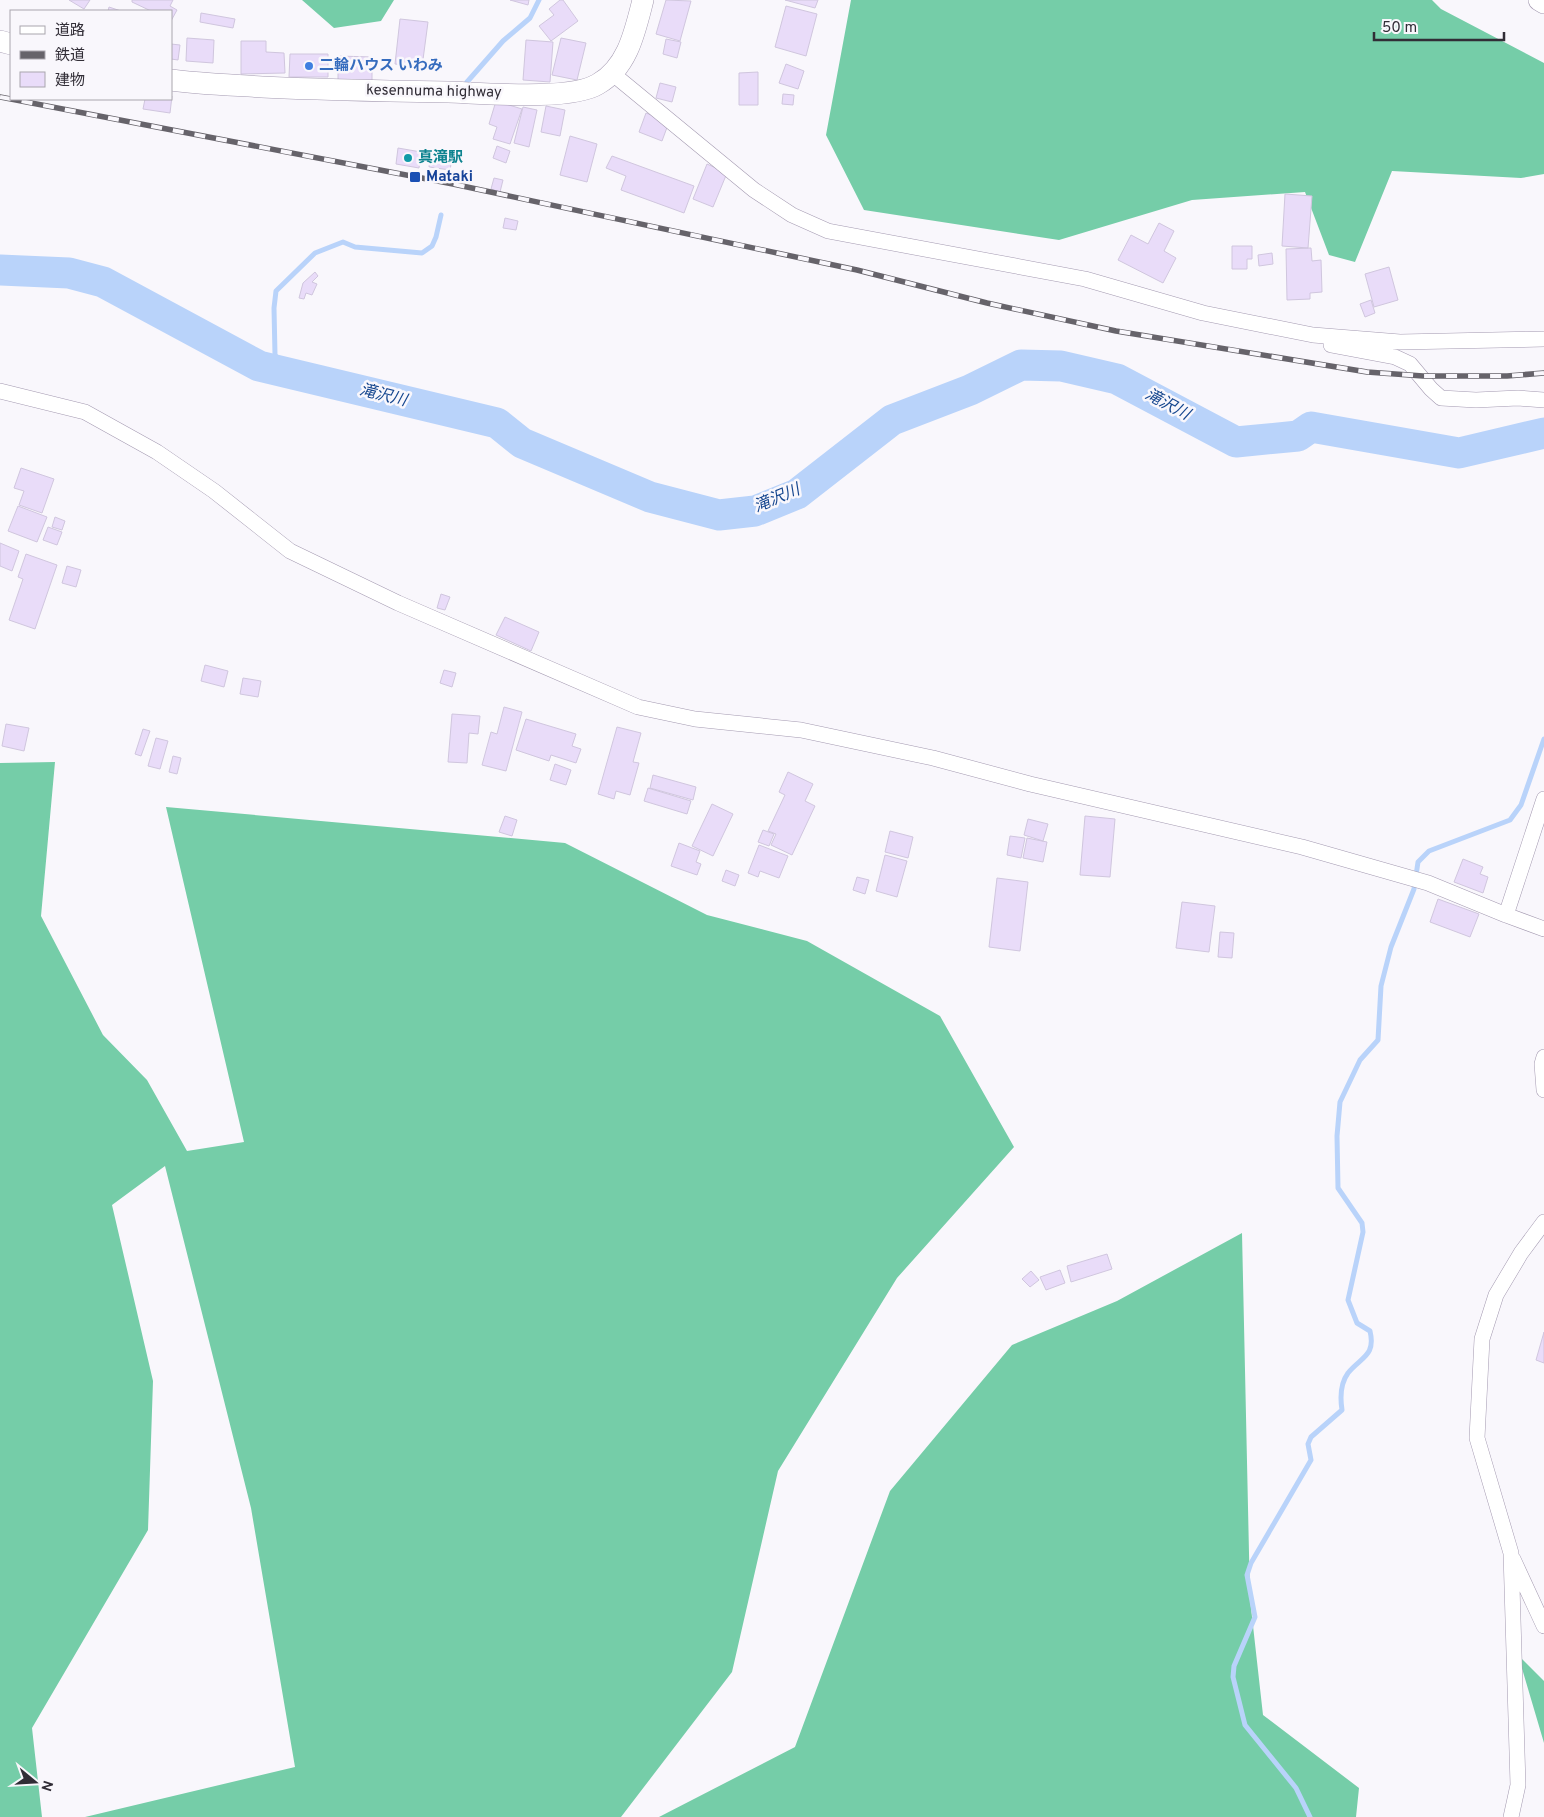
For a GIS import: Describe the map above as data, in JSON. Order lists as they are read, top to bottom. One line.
{"streets":{"street":["kesennuma highway"]},"water":["滝沢川"],"places":{"other":["二輪ハウス いわみ","真滝駅"],"transit":["Mataki"]},"legend":["道路","鉄道","建物"],"scale_bar":"50 m","north":"right"}
